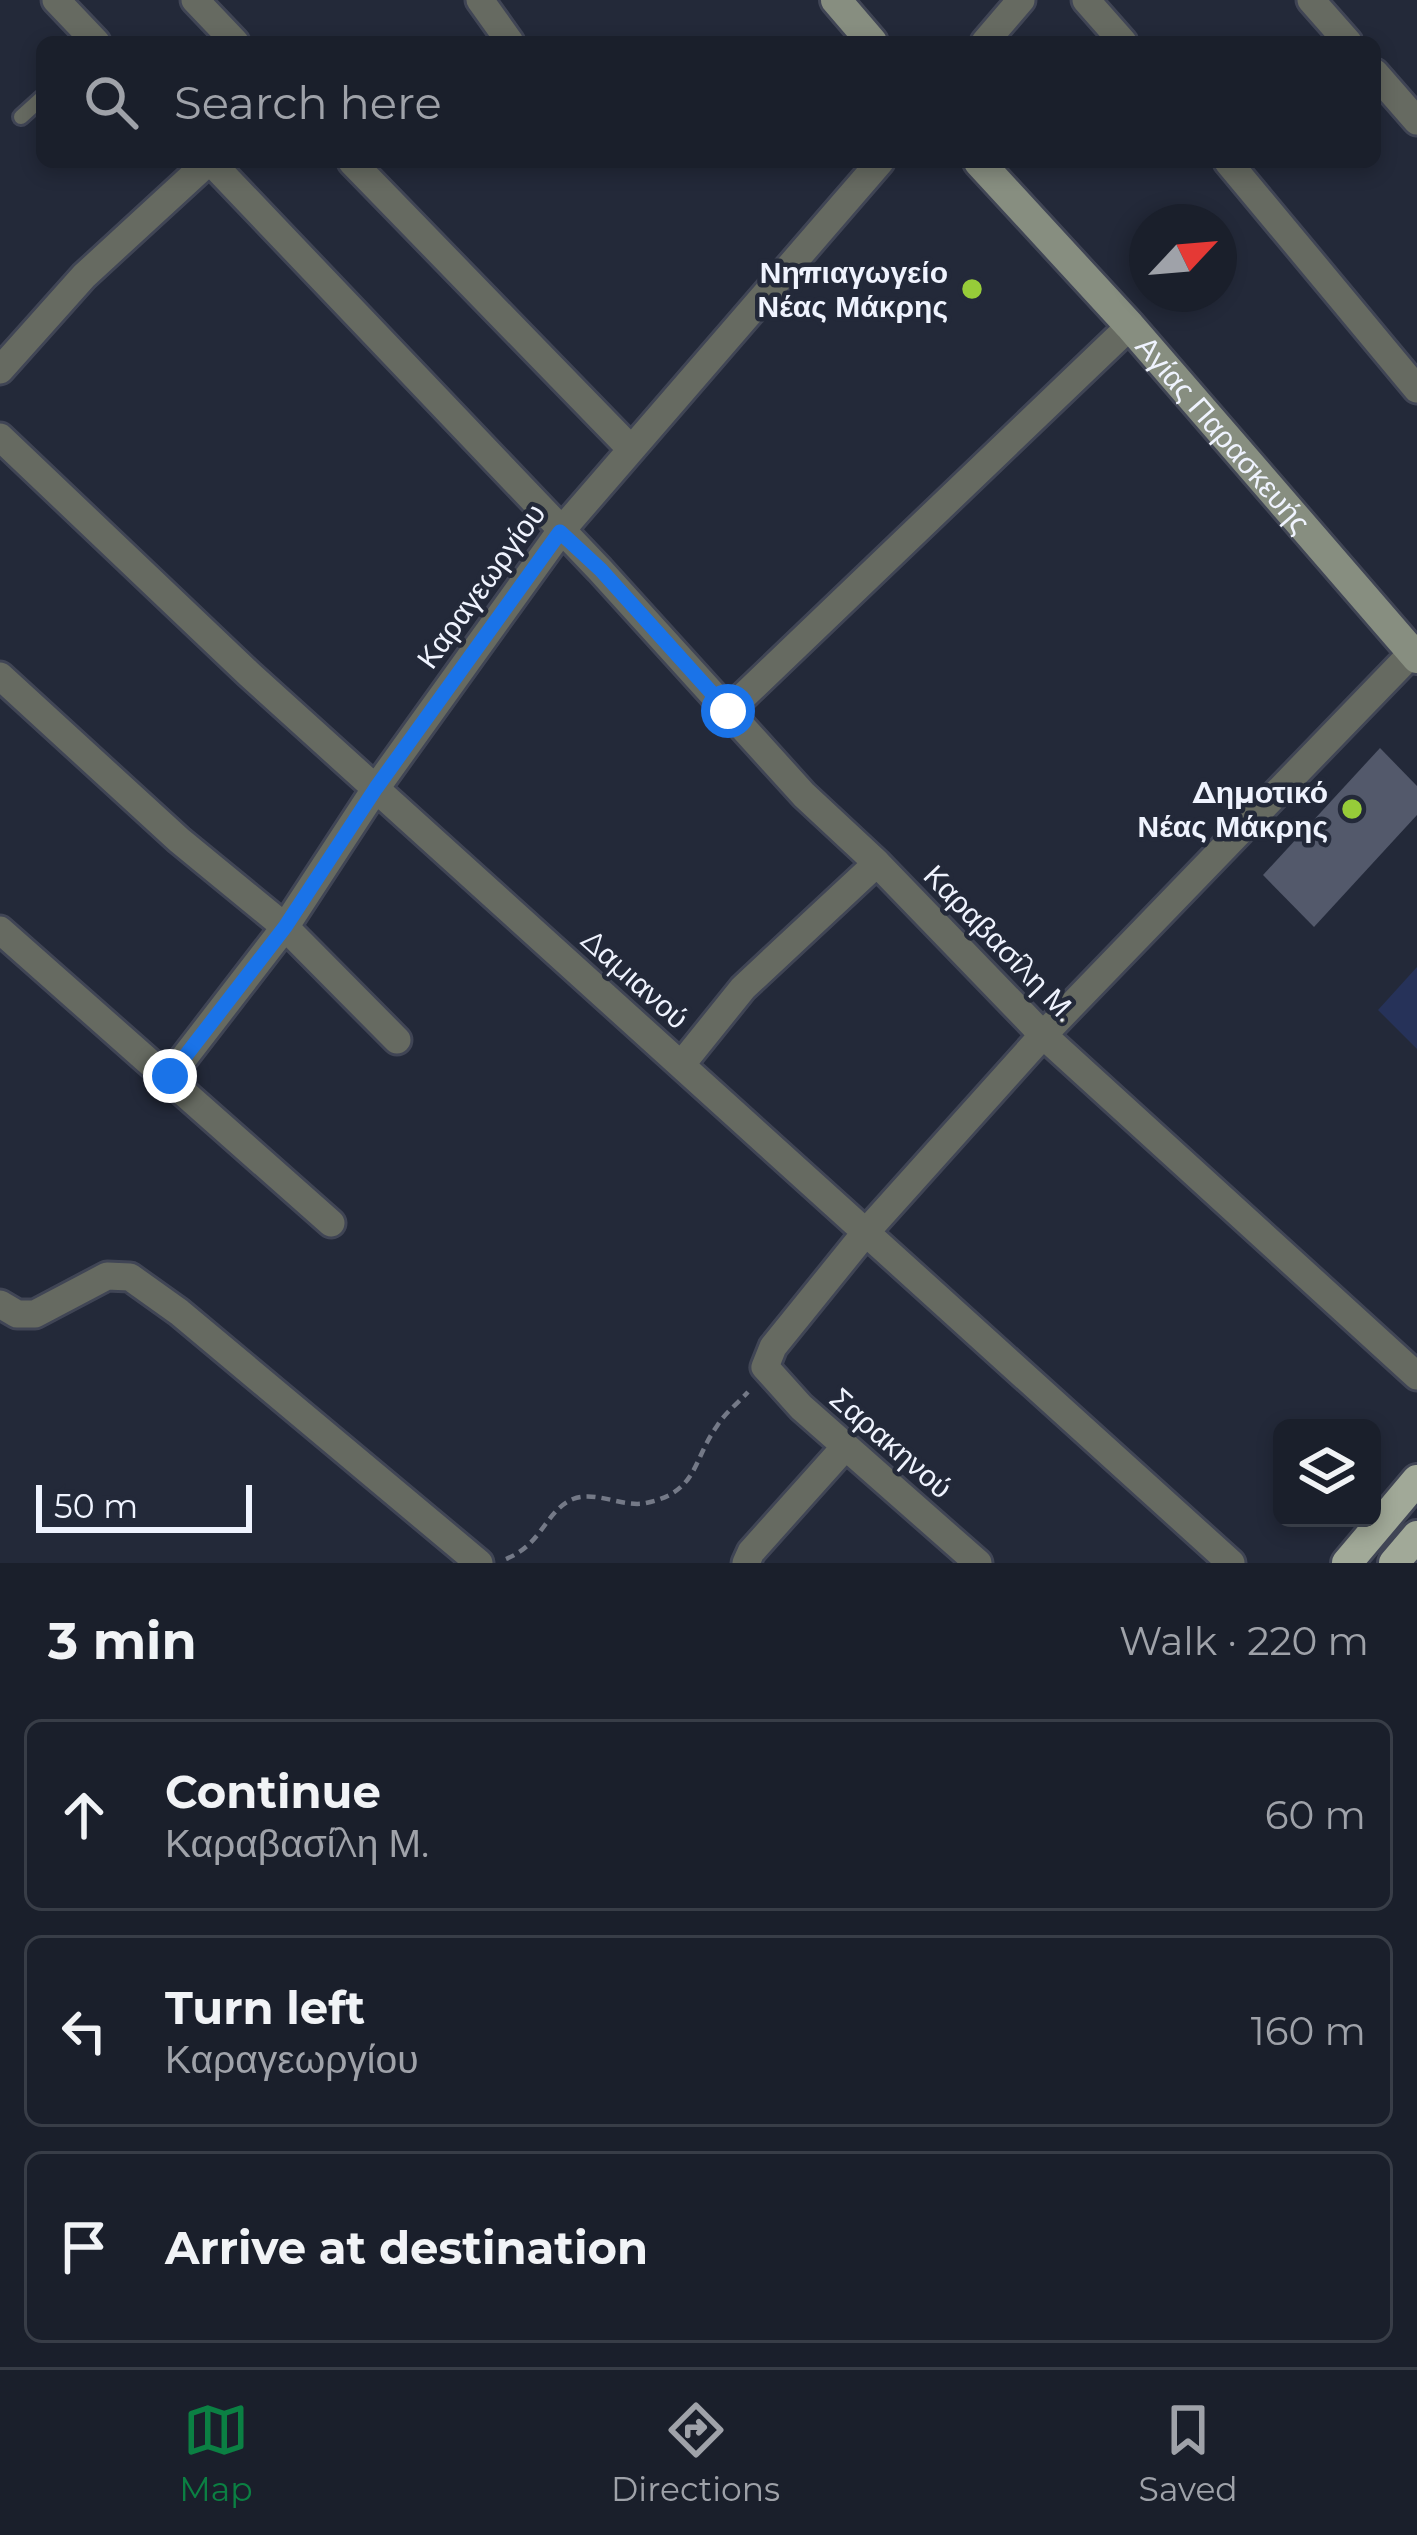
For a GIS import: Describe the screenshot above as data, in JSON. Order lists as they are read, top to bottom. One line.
{"streets":{"street":["Αγίας Παρασκευής","Καραγεωργίου","Καραβασίλη Μ.","Δαμιανού","Σαρακηνού"]},"crossings":[["Καραγεωργίου","Καραβασίλη Μ."],["Καραγεωργίου","Δαμιανού"]],"places":["Νηπιαγωγείο Νέας Μάκρης","Δημοτικό Νέας Μάκρης"],"scale_bar":"50 m","north":"top right","page":{"search":"Search here","scale":"50 m","heading":["3 min","Walk · 220 m"],"list":[["Continue","Καραβασίλη Μ.","60 m"],["Turn left","Καραγεωργίου","160 m"],"Arrive at destination"],"nav":["Map","Directions","Saved"]}}
